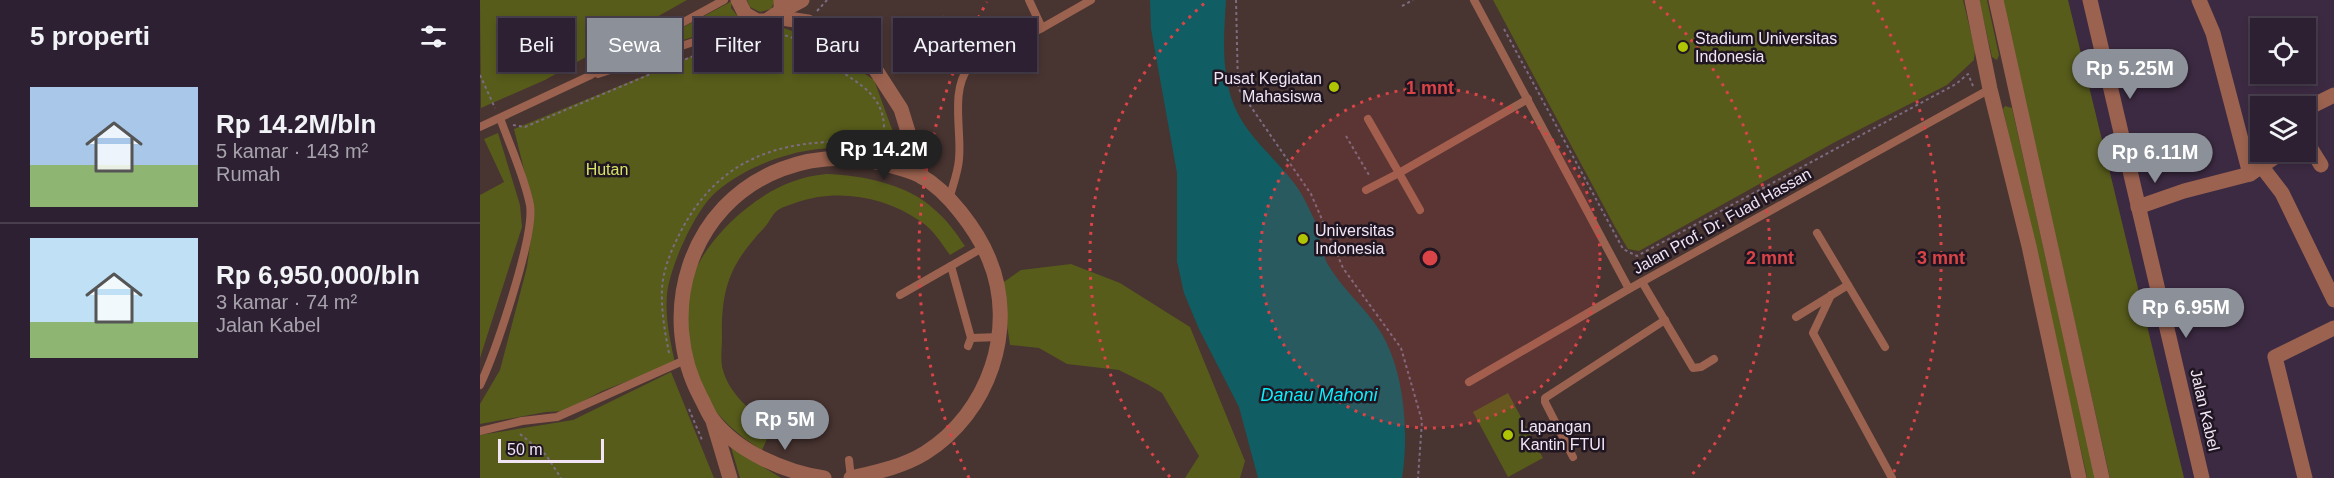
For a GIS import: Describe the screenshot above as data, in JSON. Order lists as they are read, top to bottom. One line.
{"streets":{"street":["Jalan Kabel"],"lane":["Jalan Prof. Dr. Fuad Hassan"]},"water":["Danau Mahoni"],"parks":["Hutan"],"places":["Stadium Universitas Indonesia","Pusat Kegiatan Mahasiswa","Universitas Indonesia","Lapangan Kantin FTUI"],"scale_bar":"50 m","page":{"heading":"5 properti","chip":["Beli","Sewa","Filter","Baru","Apartemen"],"price":["Rp 5.25M","Rp 14.2M","Rp 6.11M","Rp 6.95M","Rp 5M"],"list":[{"name":"Rp 14.2M/bln","note":"5 kamar · 143 m² · Rumah"},{"name":"Rp 6,950,000/bln","note":"3 kamar · 74 m² · Jalan Kabel"}],"scale":"50 m"},"rings":["1 mnt","2 mnt","3 mnt"]}
